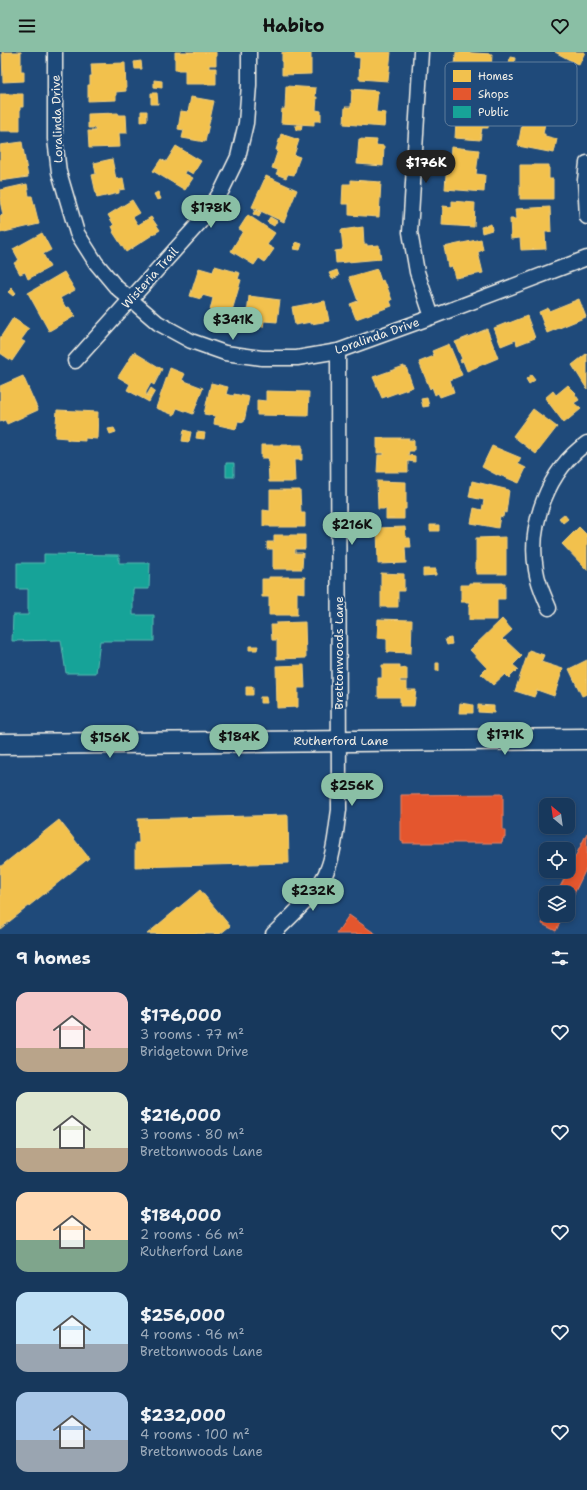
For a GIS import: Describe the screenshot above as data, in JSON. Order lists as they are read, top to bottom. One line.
{"streets":{"street":["Loralinda Drive","Wisteria Trail","Brettonwoods Lane","Rutherford Lane"]},"crossings":[["Loralinda Drive","Wisteria Trail"],["Loralinda Drive","Brettonwoods Lane"],["Brettonwoods Lane","Rutherford Lane"]],"legend":["Homes","Shops","Public"],"north":"top left","page":{"header":"Habito","price":["$176K","$178K","$341K","$216K","$171K","$184K","$156K","$256K","$232K"],"heading":"9 homes","list":[{"name":"$176,000","note":"3 rooms · 77 m² · Bridgetown Drive"},{"name":"$216,000","note":"3 rooms · 80 m² · Brettonwoods Lane"},{"name":"$184,000","note":"2 rooms · 66 m² · Rutherford Lane"},{"name":"$256,000","note":"4 rooms · 96 m² · Brettonwoods Lane"},{"name":"$232,000","note":"4 rooms · 100 m² · Brettonwoods Lane"}]}}
